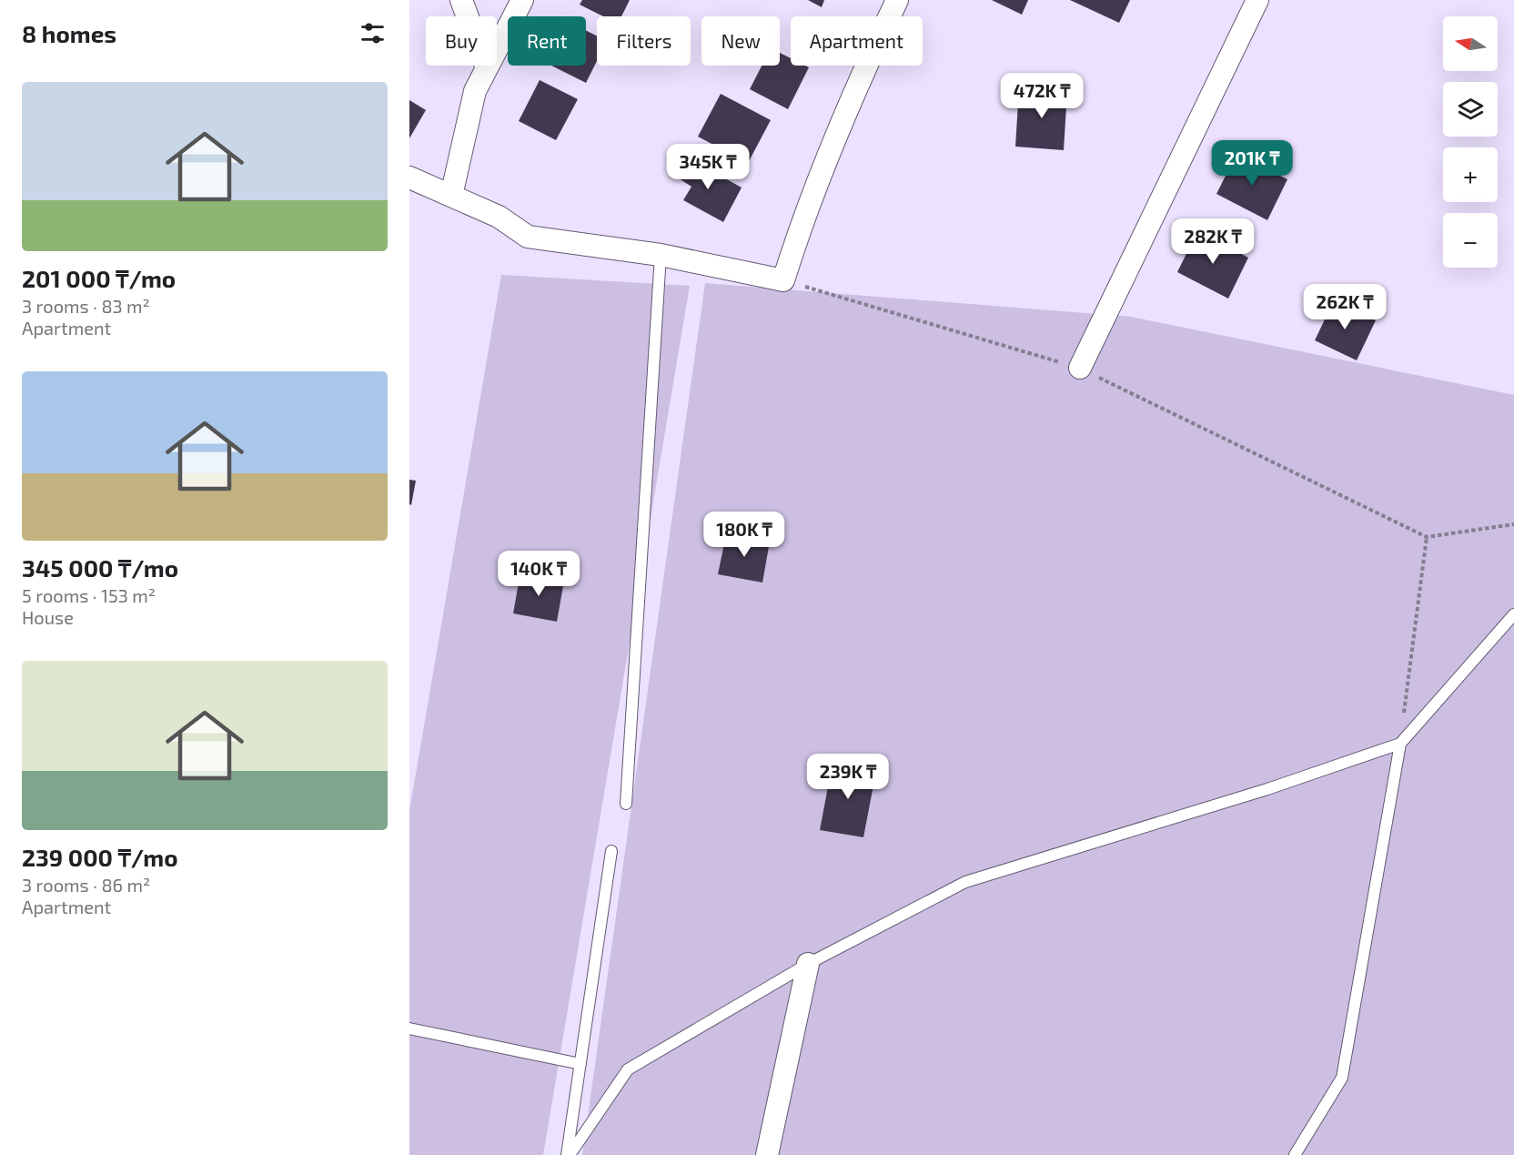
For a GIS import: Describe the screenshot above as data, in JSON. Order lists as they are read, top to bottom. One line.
{"north":"left","page":{"heading":"8 homes","map_buttons":["+","−"],"chip":["Buy","Rent","Filters","New","Apartment"],"list":[{"name":"201 000 ₸/mo","note":"3 rooms · 83 m² · Apartment"},{"name":"345 000 ₸/mo","note":"5 rooms · 153 m² · House"},{"name":"239 000 ₸/mo","note":"3 rooms · 86 m² · Apartment"}],"price":["472K ₸","201K ₸","345K ₸","282K ₸","262K ₸","180K ₸","140K ₸","239K ₸"]}}
